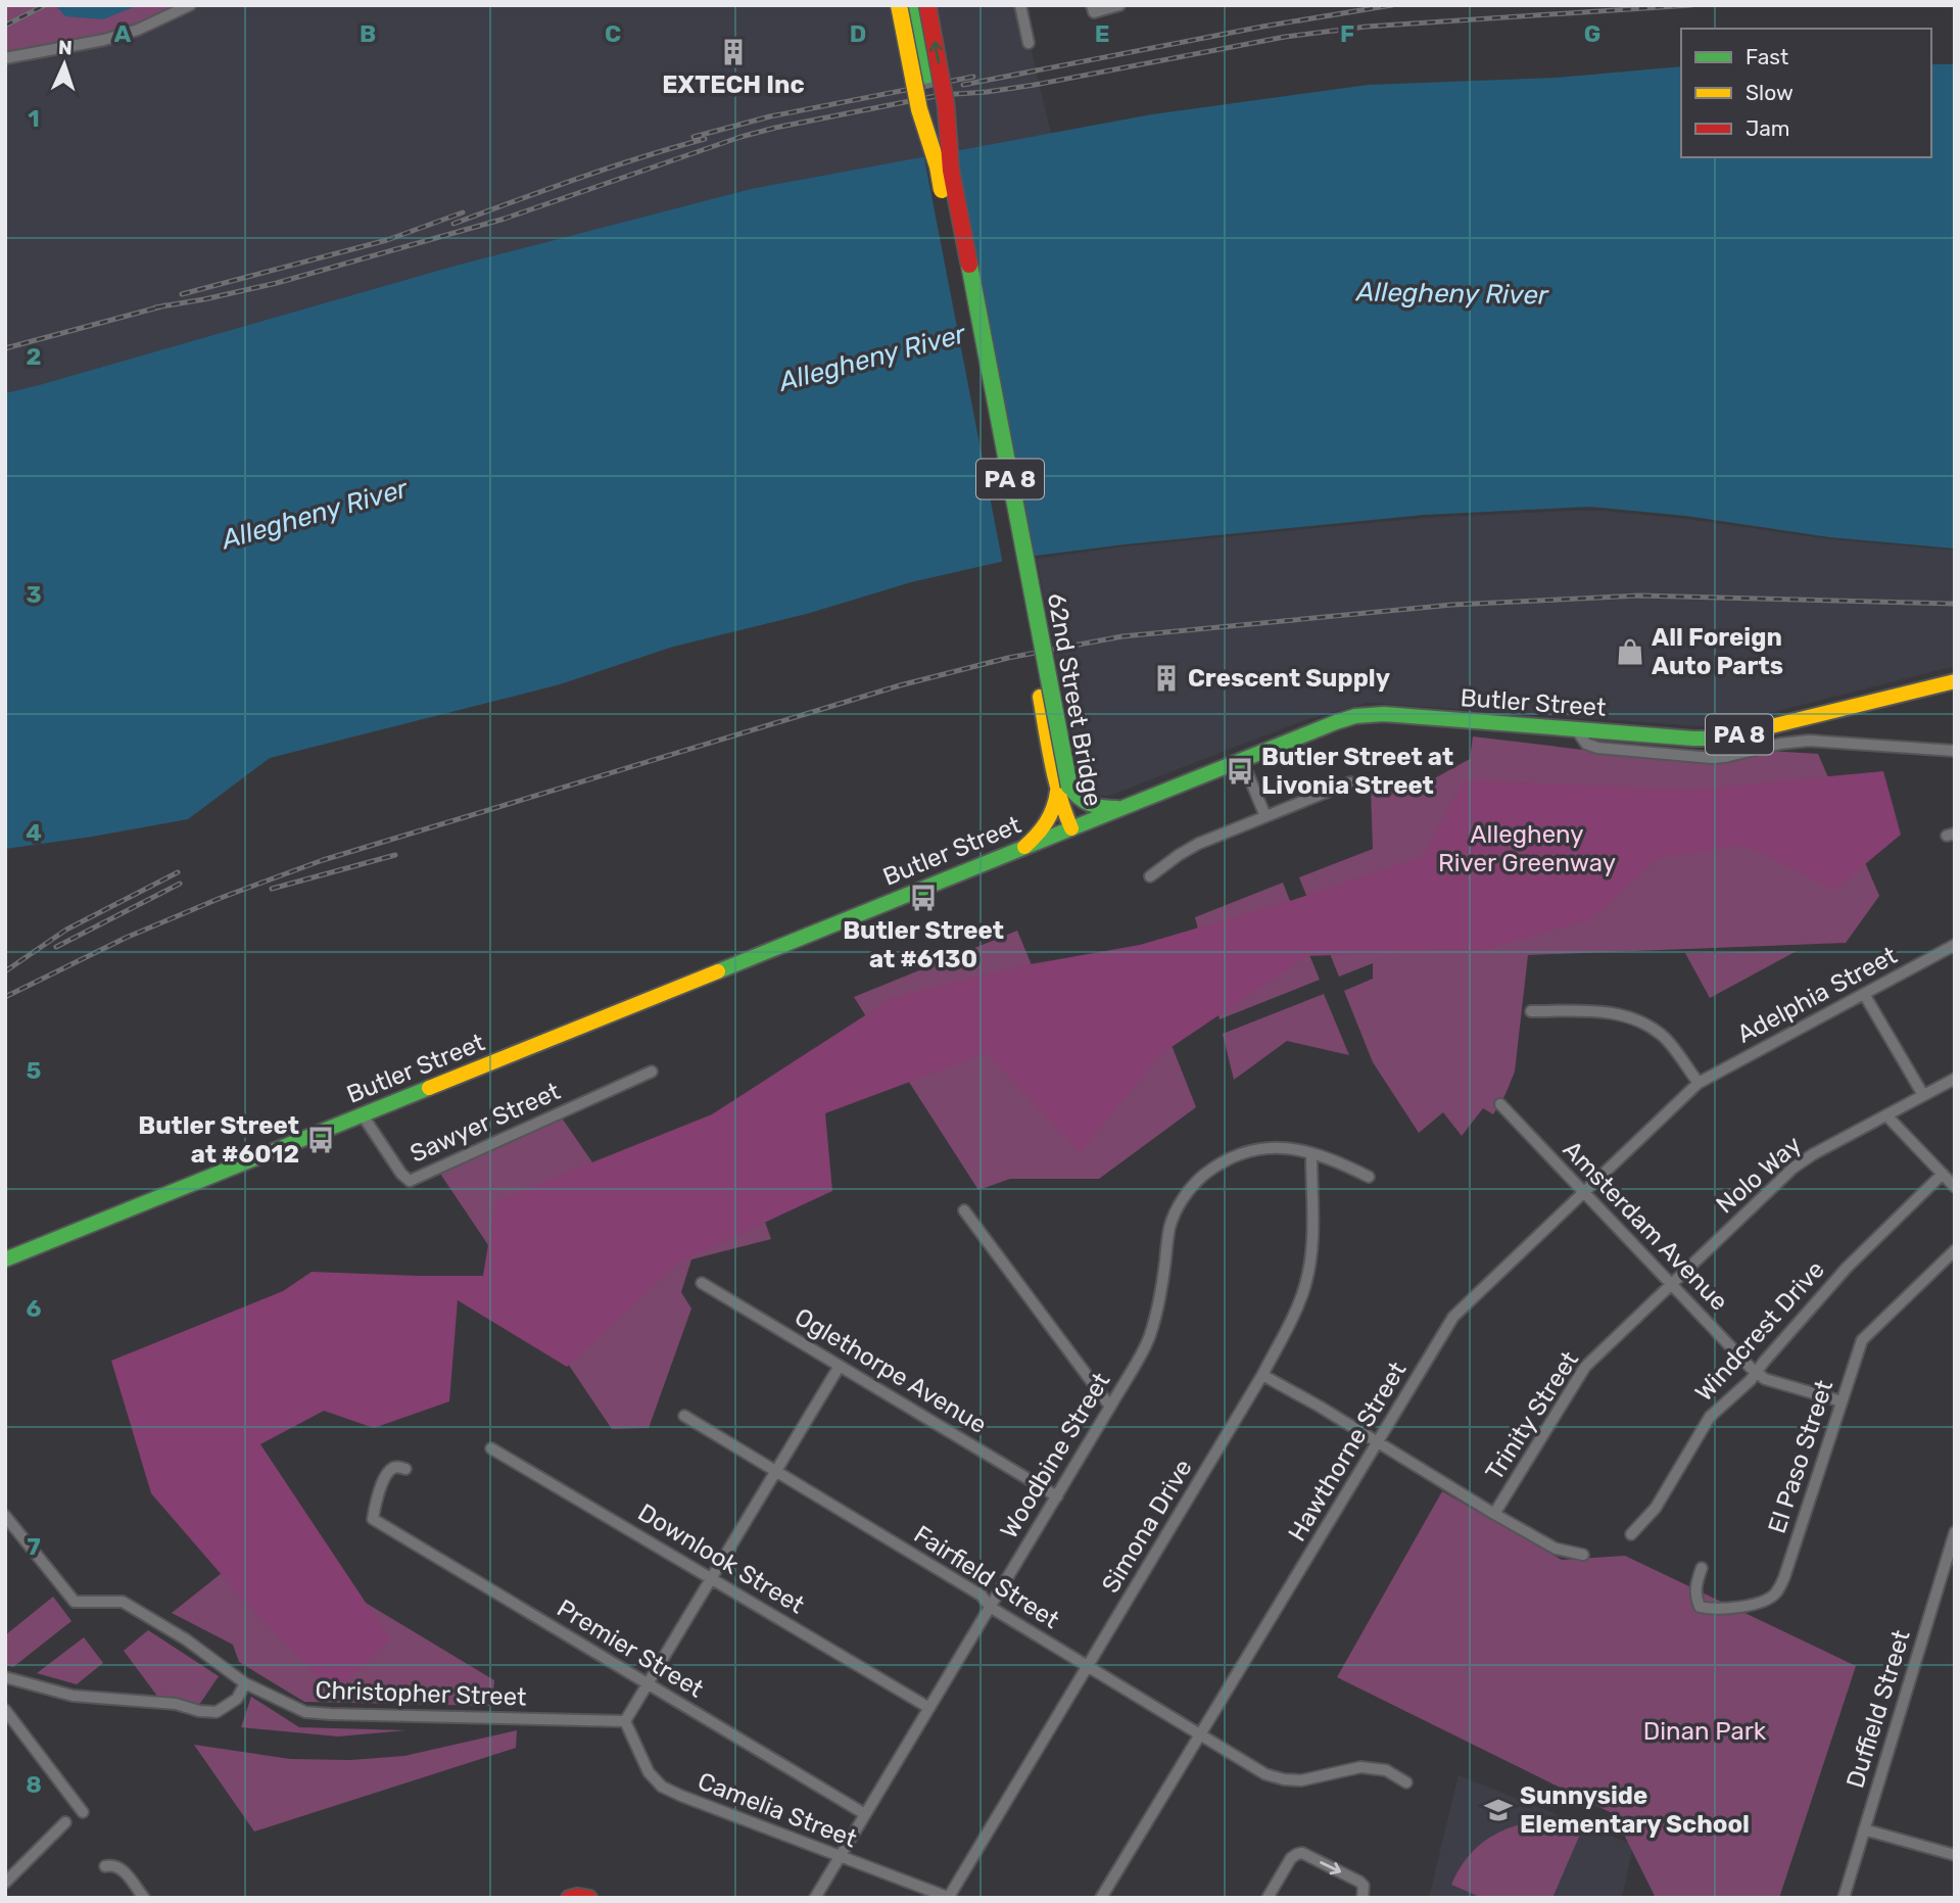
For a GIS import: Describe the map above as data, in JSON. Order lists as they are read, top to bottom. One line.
{"streets":{"main road":["PA 8","62nd Street Bridge","Butler Street"],"street":["Adelphia Street","Sawyer Street","Nolo Way","Amsterdam Avenue","Windcrest Drive","Oglethorpe Avenue","Trinity Street","Hawthorne Street","Woodbine Street","El Paso Street","Simona Drive","Downlook Street","Fairfield Street","Premier Street","Christopher Street","Duffield Street","Camelia Street"]},"crossings":[["PA 8","62nd Street Bridge"],["PA 8","Butler Street"],["62nd Street Bridge","Butler Street"],["Butler Street","Sawyer Street"],["Adelphia Street","Hawthorne Street"],["Nolo Way","Amsterdam Avenue"],["Nolo Way","Trinity Street"],["Amsterdam Avenue","Windcrest Drive"],["Amsterdam Avenue","Trinity Street"],["Amsterdam Avenue","Hawthorne Street"],["Amsterdam Avenue","El Paso Street"],["Oglethorpe Avenue","Woodbine Street"],["Hawthorne Street","Fairfield Street"],["Woodbine Street","Simona Drive"],["Woodbine Street","Downlook Street"],["Woodbine Street","Fairfield Street"],["Woodbine Street","Premier Street"],["Woodbine Street","Camelia Street"],["Simona Drive","Fairfield Street"],["Simona Drive","Camelia Street"],["Christopher Street","Camelia Street"]],"water":["Allegheny River"],"parks":["Allegheny River Greenway","Dinan Park"],"places":{"building":["EXTECH Inc","Crescent Supply"],"shop":["All Foreign Auto Parts"],"bus stop":["Butler Street at Livonia Street","Butler Street at #6130","Butler Street at #6012"],"school or university":["Sunnyside Elementary School"]},"legend":["Fast","Slow","Jam"],"north":"top","grid":{"columns":["A","B","C","D","E","F","G"],"rows":["1","2","3","4","5","6","7","8"]}}
